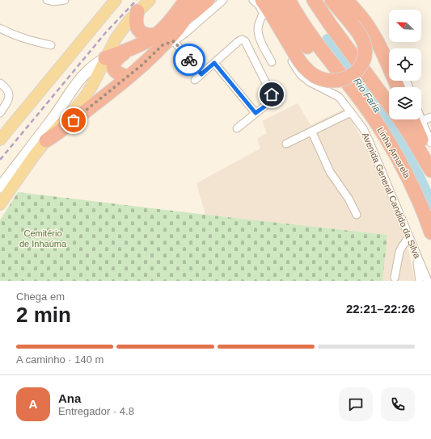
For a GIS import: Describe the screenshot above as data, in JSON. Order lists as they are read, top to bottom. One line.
{"streets":{"highway":["Linha Amarela"],"street":["Avenida General Candido da Silva"]},"water":["Rio Faria"],"parks":["Cemitério de Inhaúma"],"north":"top left","page":{"heading":["2 min","Chega em","22:21–22:26"],"panel":["Ana","Entregador · 4.8"],"bar":"A caminho · 140 m","round":"A"}}
